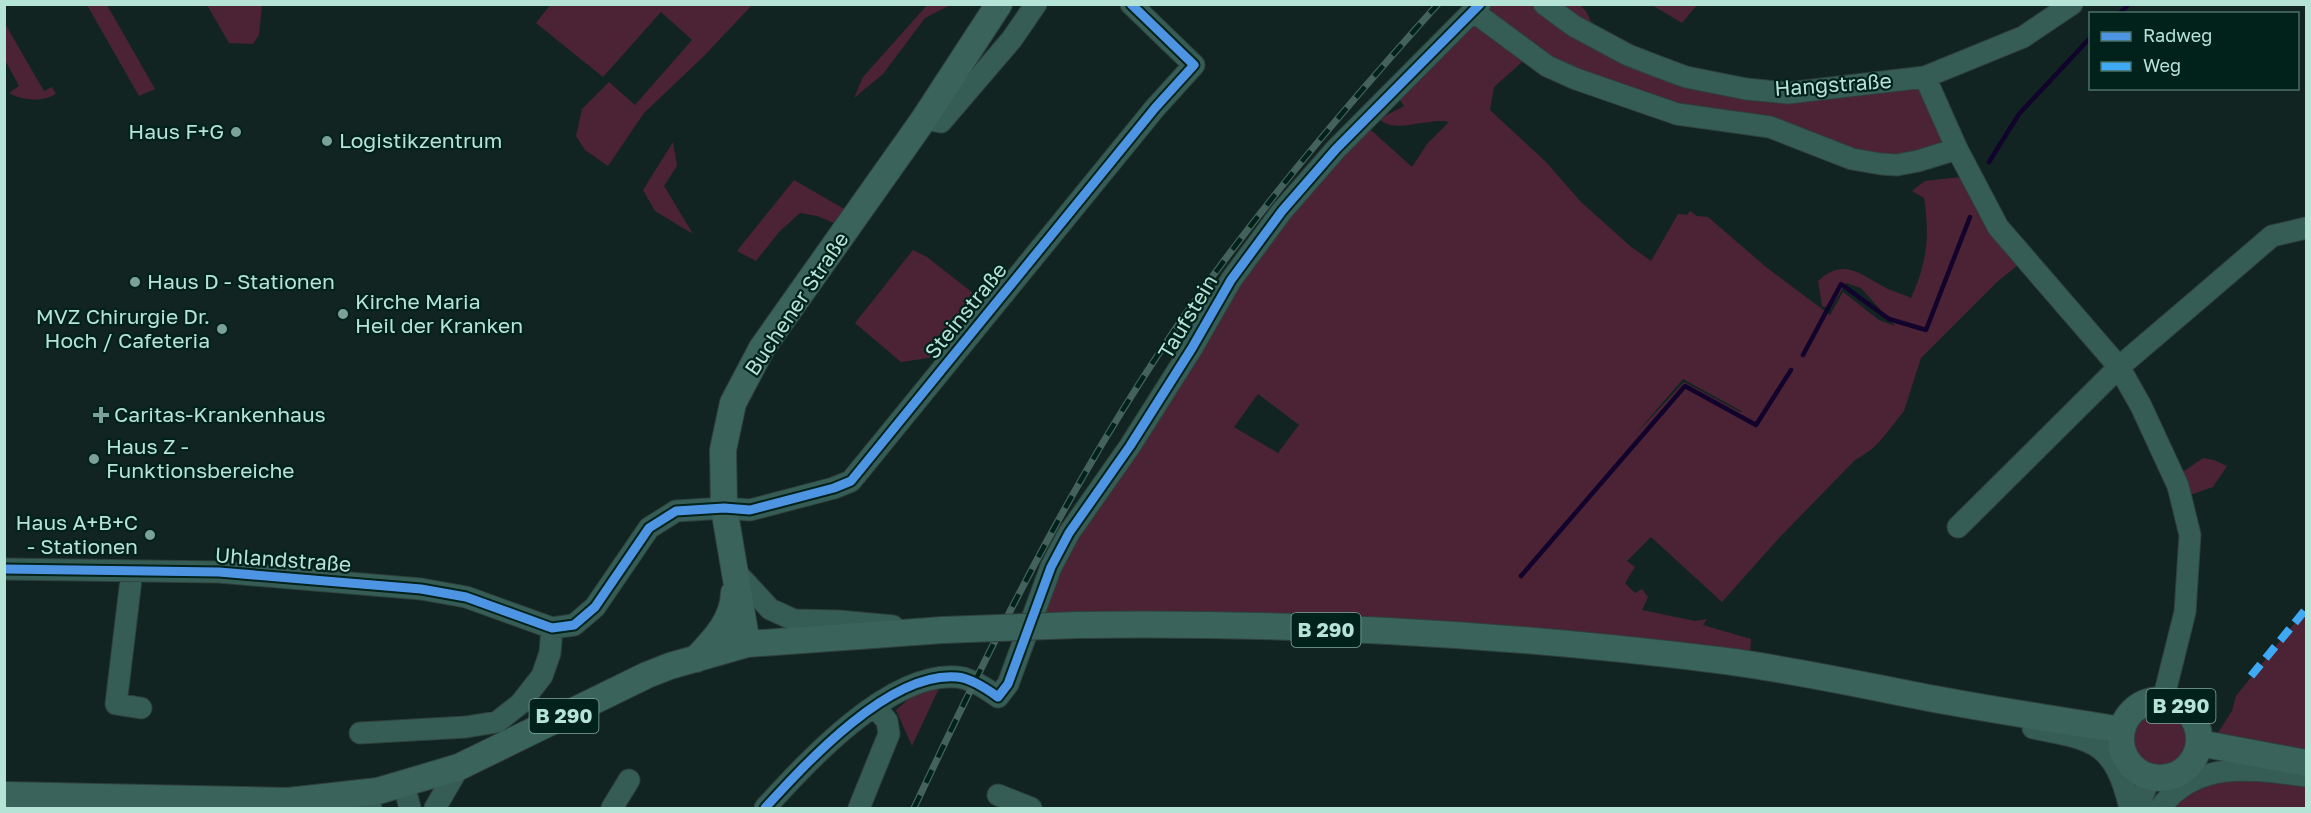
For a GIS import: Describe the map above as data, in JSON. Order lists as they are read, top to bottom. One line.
{"streets":{"main road":["Buchener Straße","B 290"],"street":["Hangstraße","Steinstraße","Taufstein","Uhlandstraße"]},"crossings":[["Buchener Straße","Steinstraße"],["Buchener Straße","B 290"]],"places":{"other":["Haus F+G","Logistikzentrum","Haus D - Stationen","Kirche Maria Heil der Kranken","MVZ Chirurgie Dr. Hoch / Cafeteria","Haus Z - Funktionsbereiche","Haus A+B+C - Stationen"],"health":["Caritas-Krankenhaus"]},"legend":["Radweg","Weg"]}
